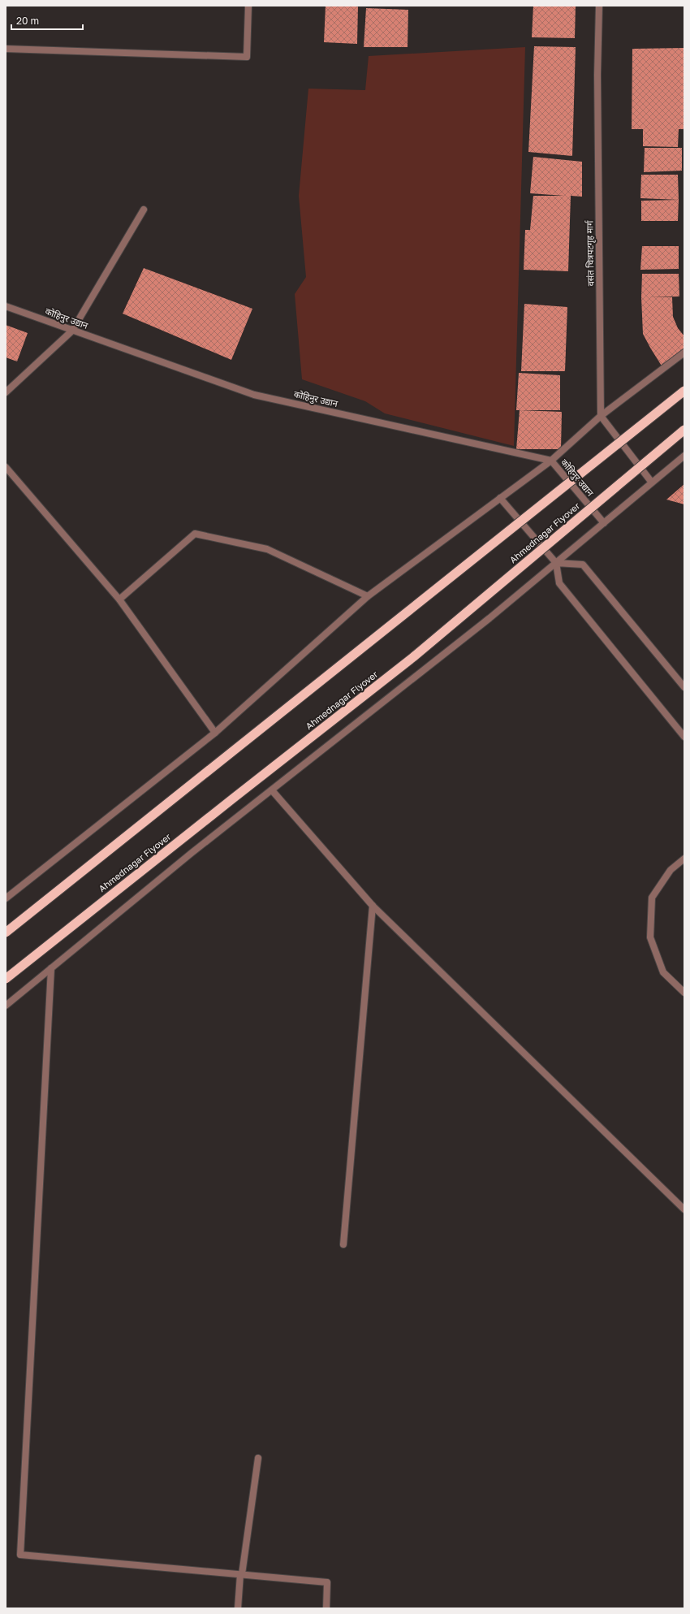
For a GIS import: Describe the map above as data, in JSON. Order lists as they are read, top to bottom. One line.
{"streets":{"highway":["Ahmednagar Flyover"],"street":["वसंत चित्रपटगृह मार्ग","कोहिनुर उद्यान"]},"scale_bar":"20 m"}
